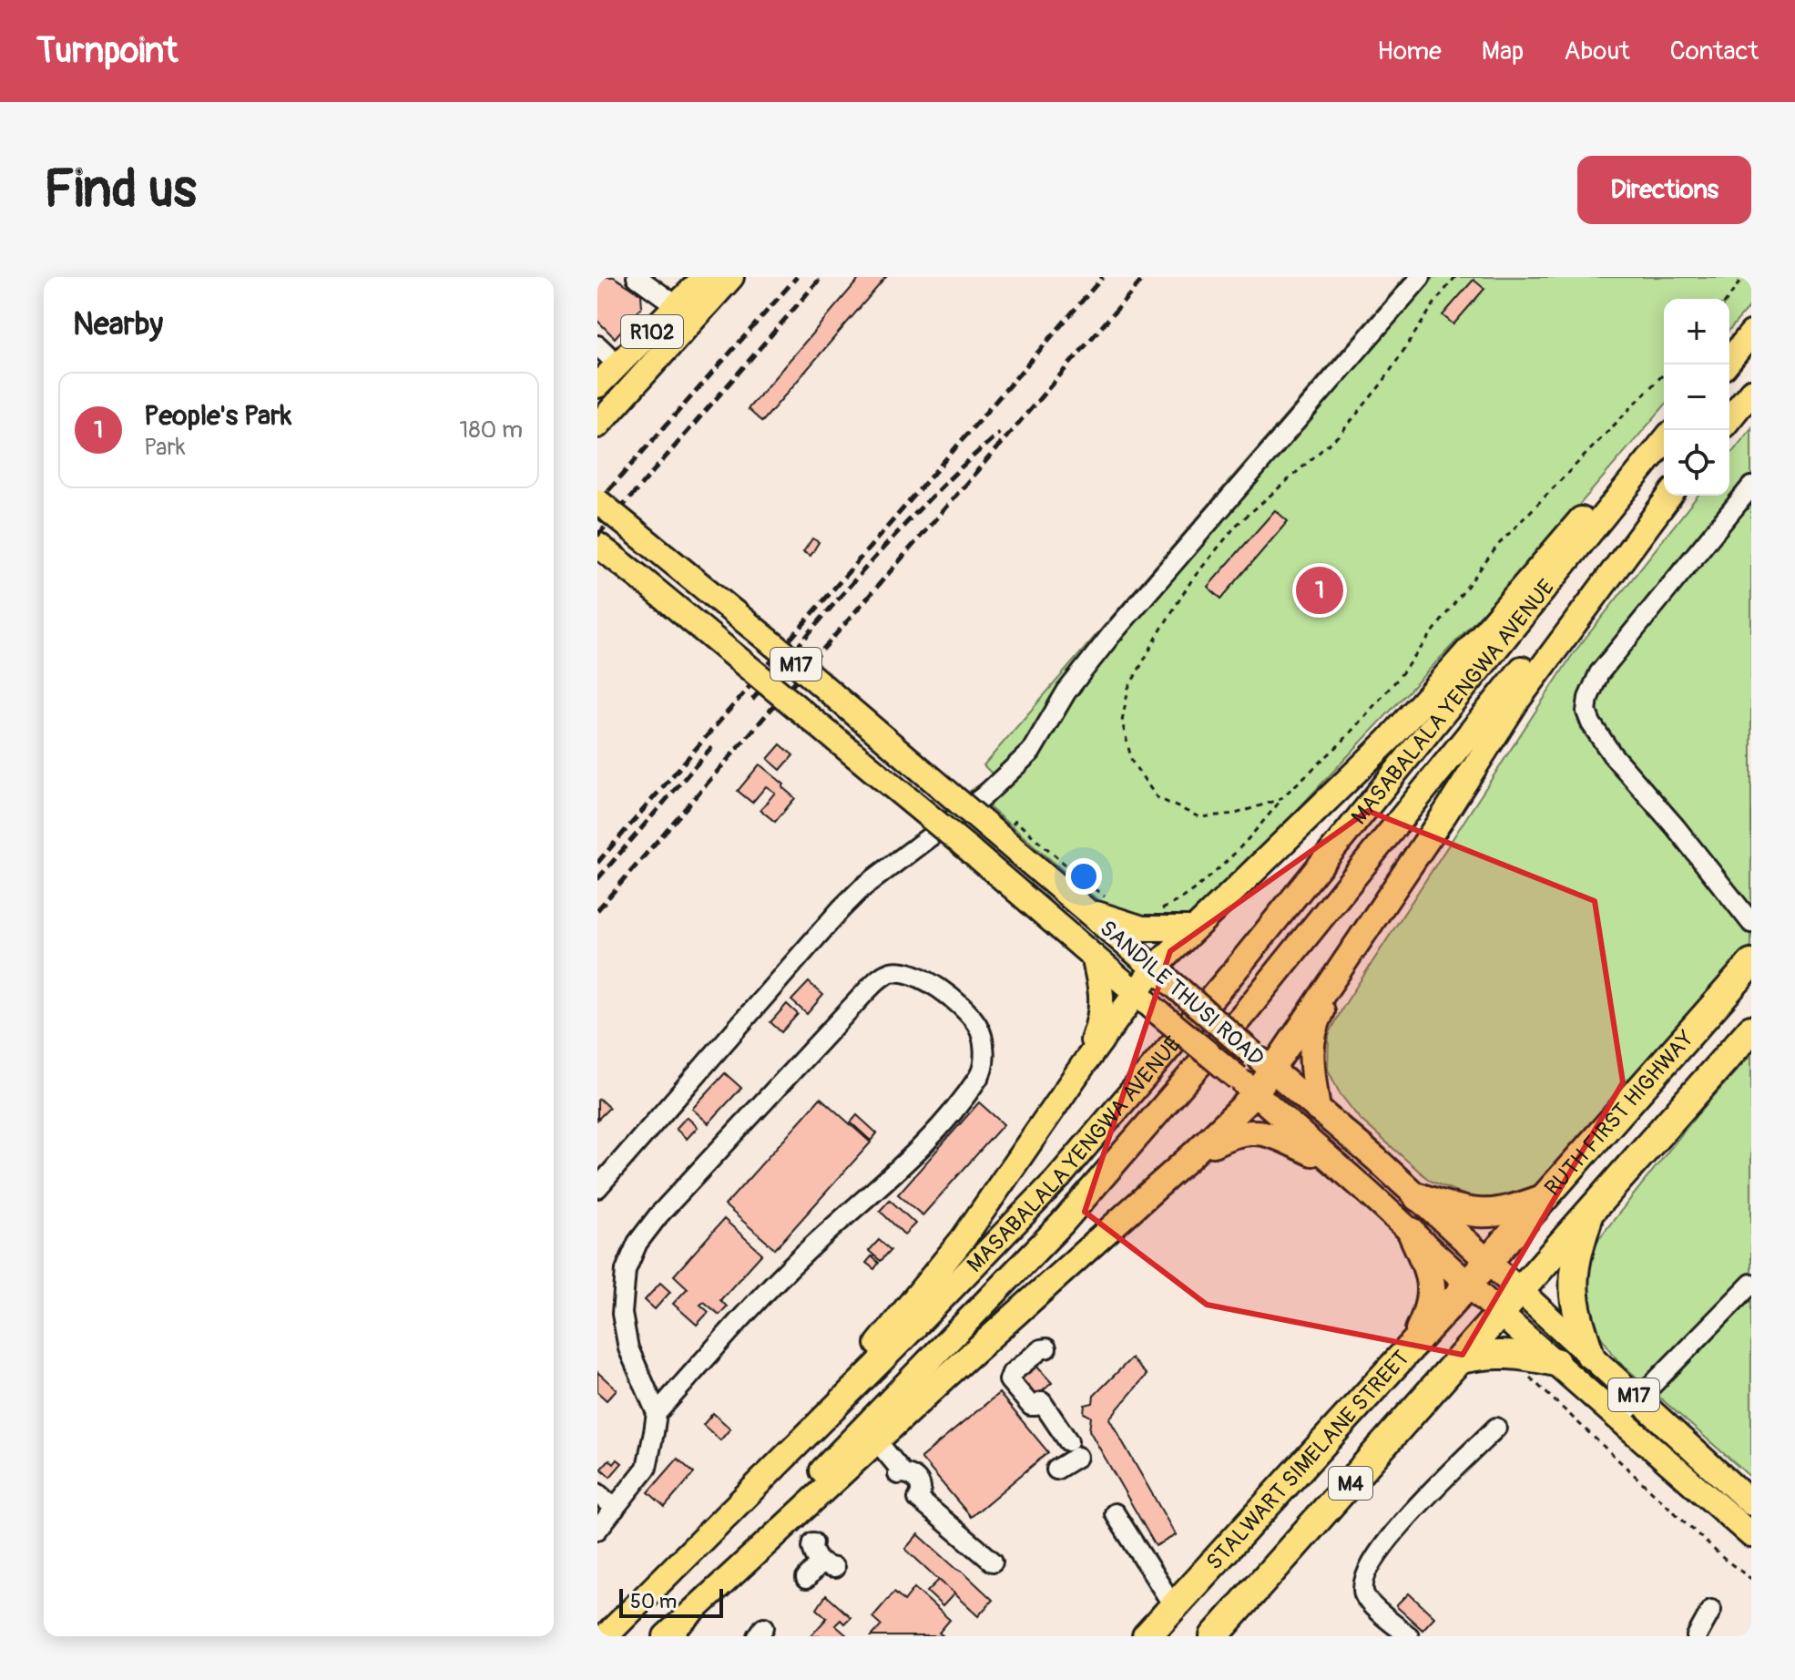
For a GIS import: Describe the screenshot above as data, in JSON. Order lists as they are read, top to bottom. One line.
{"streets":{"highway":["RUTH FIRST HIGHWAY","STALWART SIMELANE STREET","M4"],"main road":["R102","M17","MASABALALA YENGWA AVENUE","SANDILE THUSI ROAD"]},"crossings":[["SANDILE THUSI ROAD","RUTH FIRST HIGHWAY"],["SANDILE THUSI ROAD","STALWART SIMELANE STREET"],["SANDILE THUSI ROAD","M4"],["RUTH FIRST HIGHWAY","M4"],["STALWART SIMELANE STREET","M4"]],"scale_bar":"50 m","page":{"header":"Turnpoint","nav":["Home","Map","About","Contact"],"buttons":"Directions","title":"Find us","heading":"Nearby","map_buttons":["+","−"],"list":[{"mark":"1","name":"People's Park","note":"Park","value":"180 m"}],"pins":"1","scale":"50 m"}}
